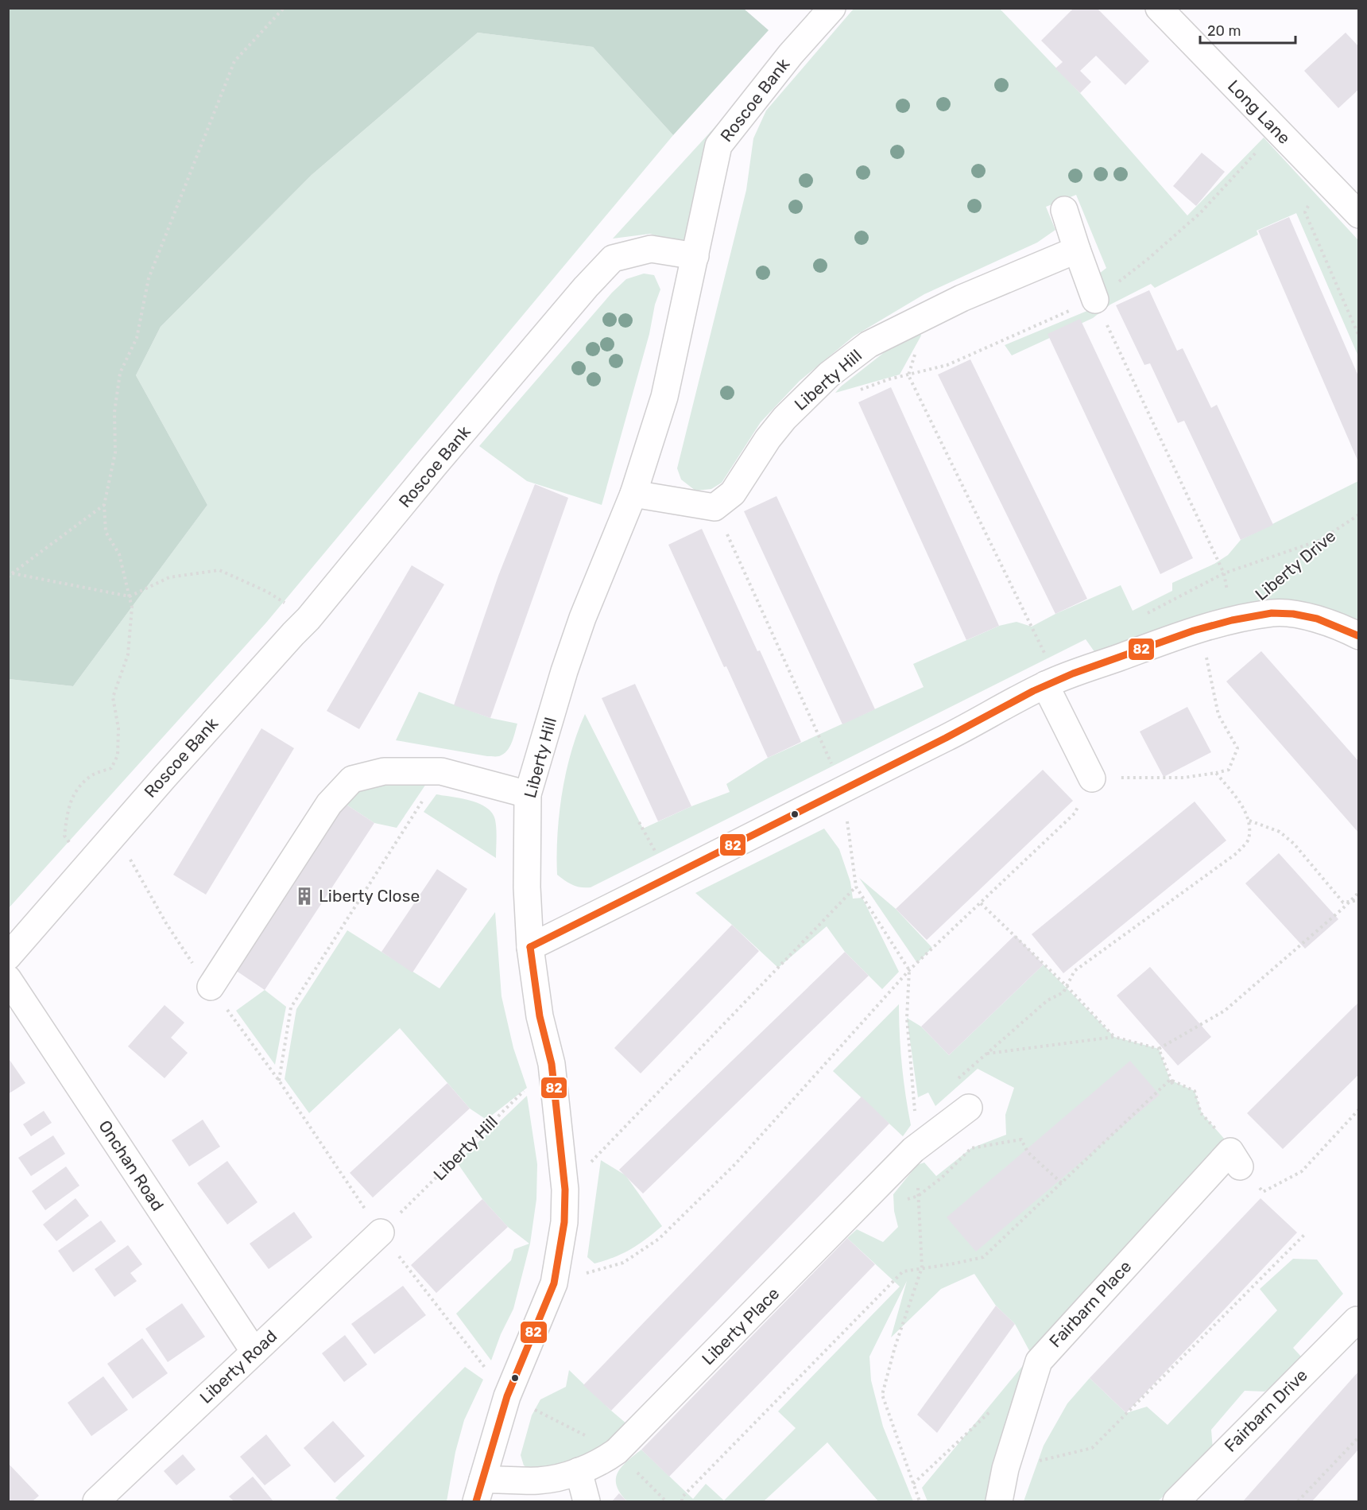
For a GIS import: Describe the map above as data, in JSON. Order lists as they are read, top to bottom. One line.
{"streets":{"street":["Roscoe Bank","Long Lane","Liberty Hill","Onchan Road","Fairbarn Place","Liberty Place","Liberty Road","Fairbarn Drive"],"path":["Liberty Drive"]},"crossings":[["Roscoe Bank","Liberty Hill"],["Liberty Hill","Liberty Place"],["Liberty Hill","Liberty Road"],["Onchan Road","Liberty Road"]],"places":{"building":["Liberty Close"]},"lines":["transit line 82"],"scale_bar":"20 m"}
